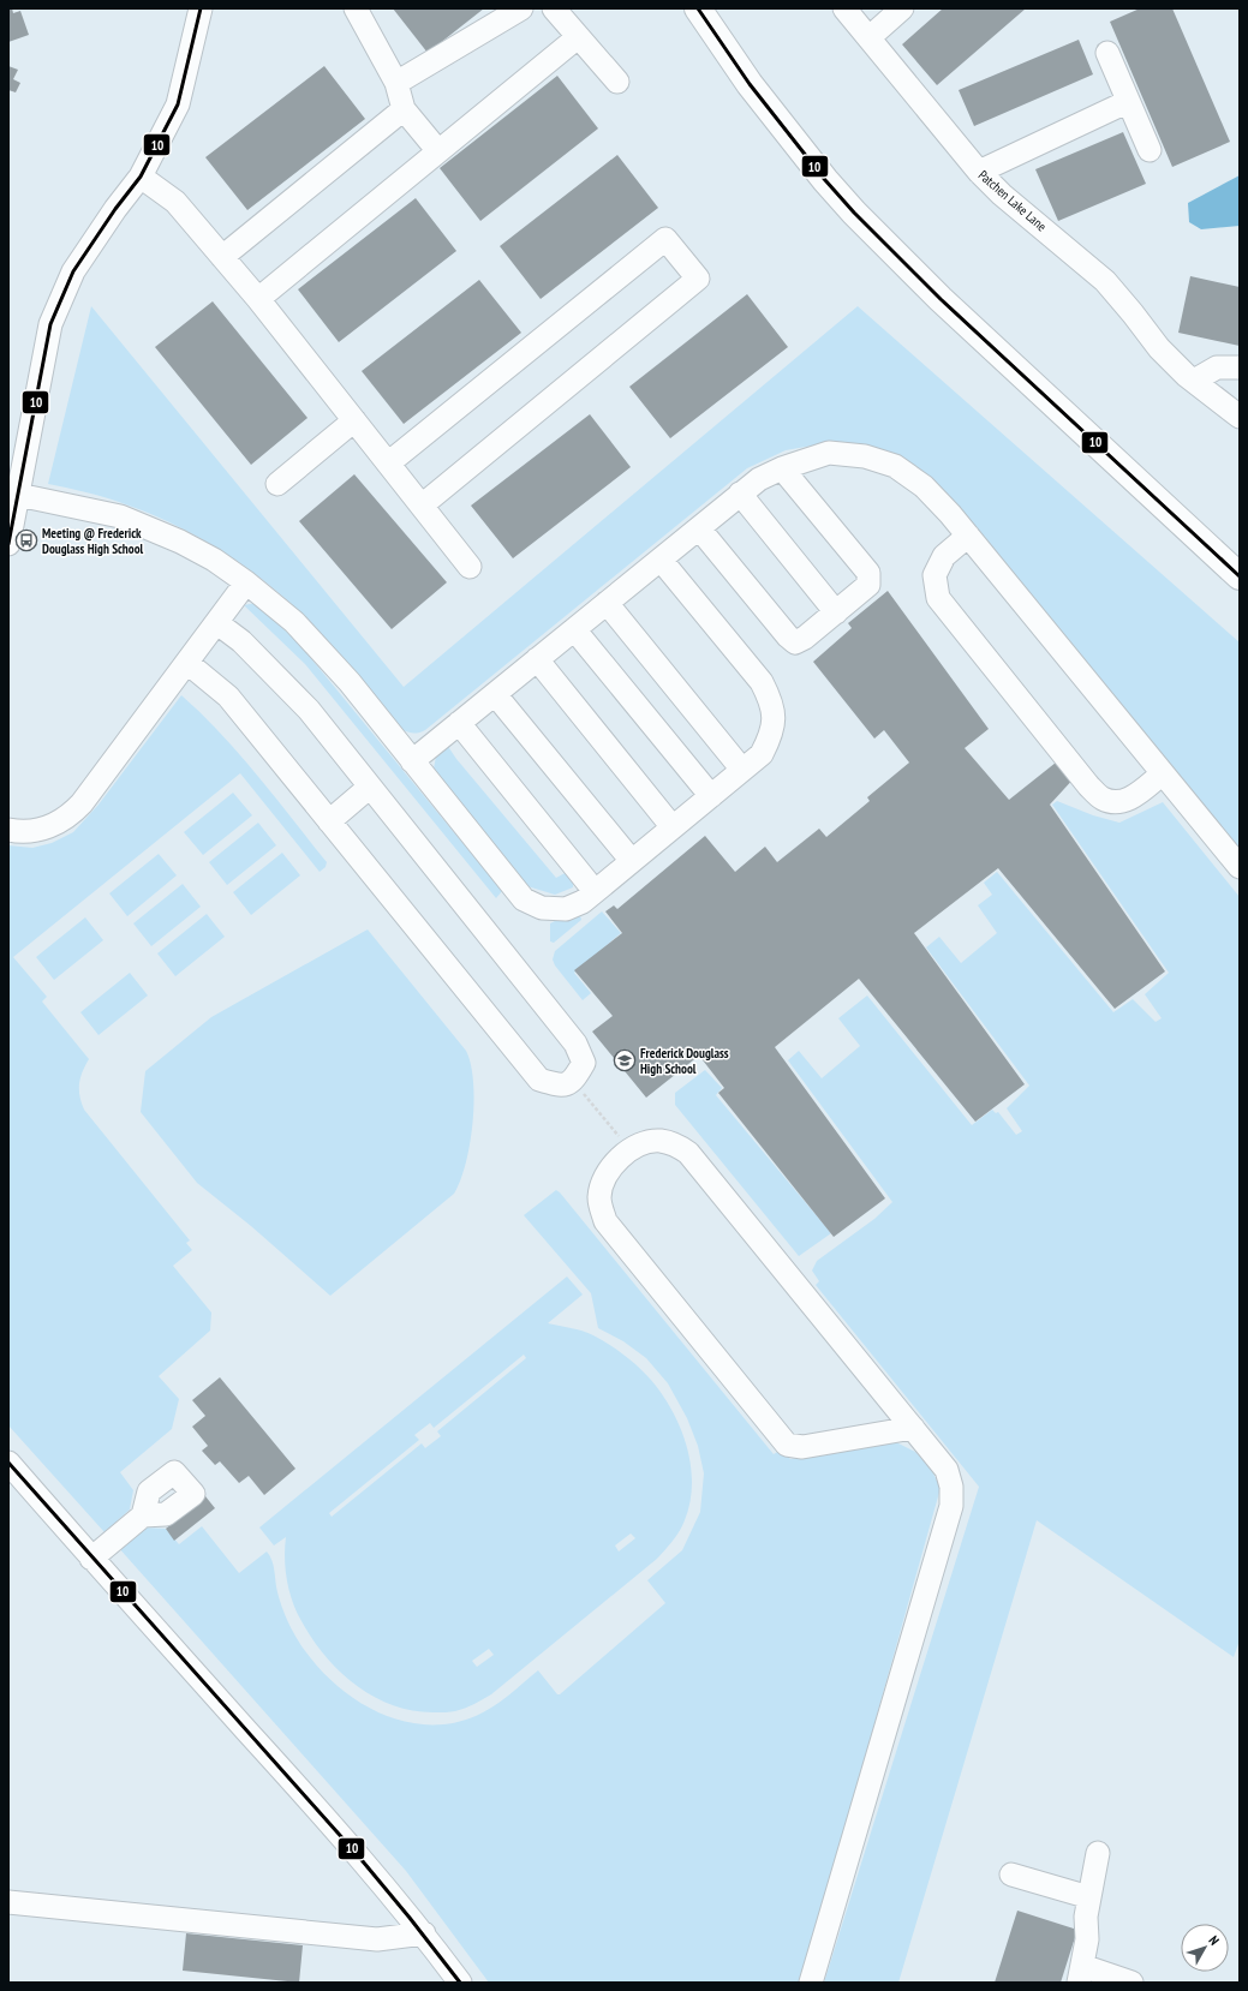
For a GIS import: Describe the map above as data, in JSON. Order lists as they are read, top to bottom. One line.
{"streets":{"street":["Patchen Lake Lane"]},"places":{"bus stop":["Meeting @ Frederick Douglass High School"],"school or university":["Frederick Douglass High School"]},"lines":["transit line 10"],"north":"top right"}
